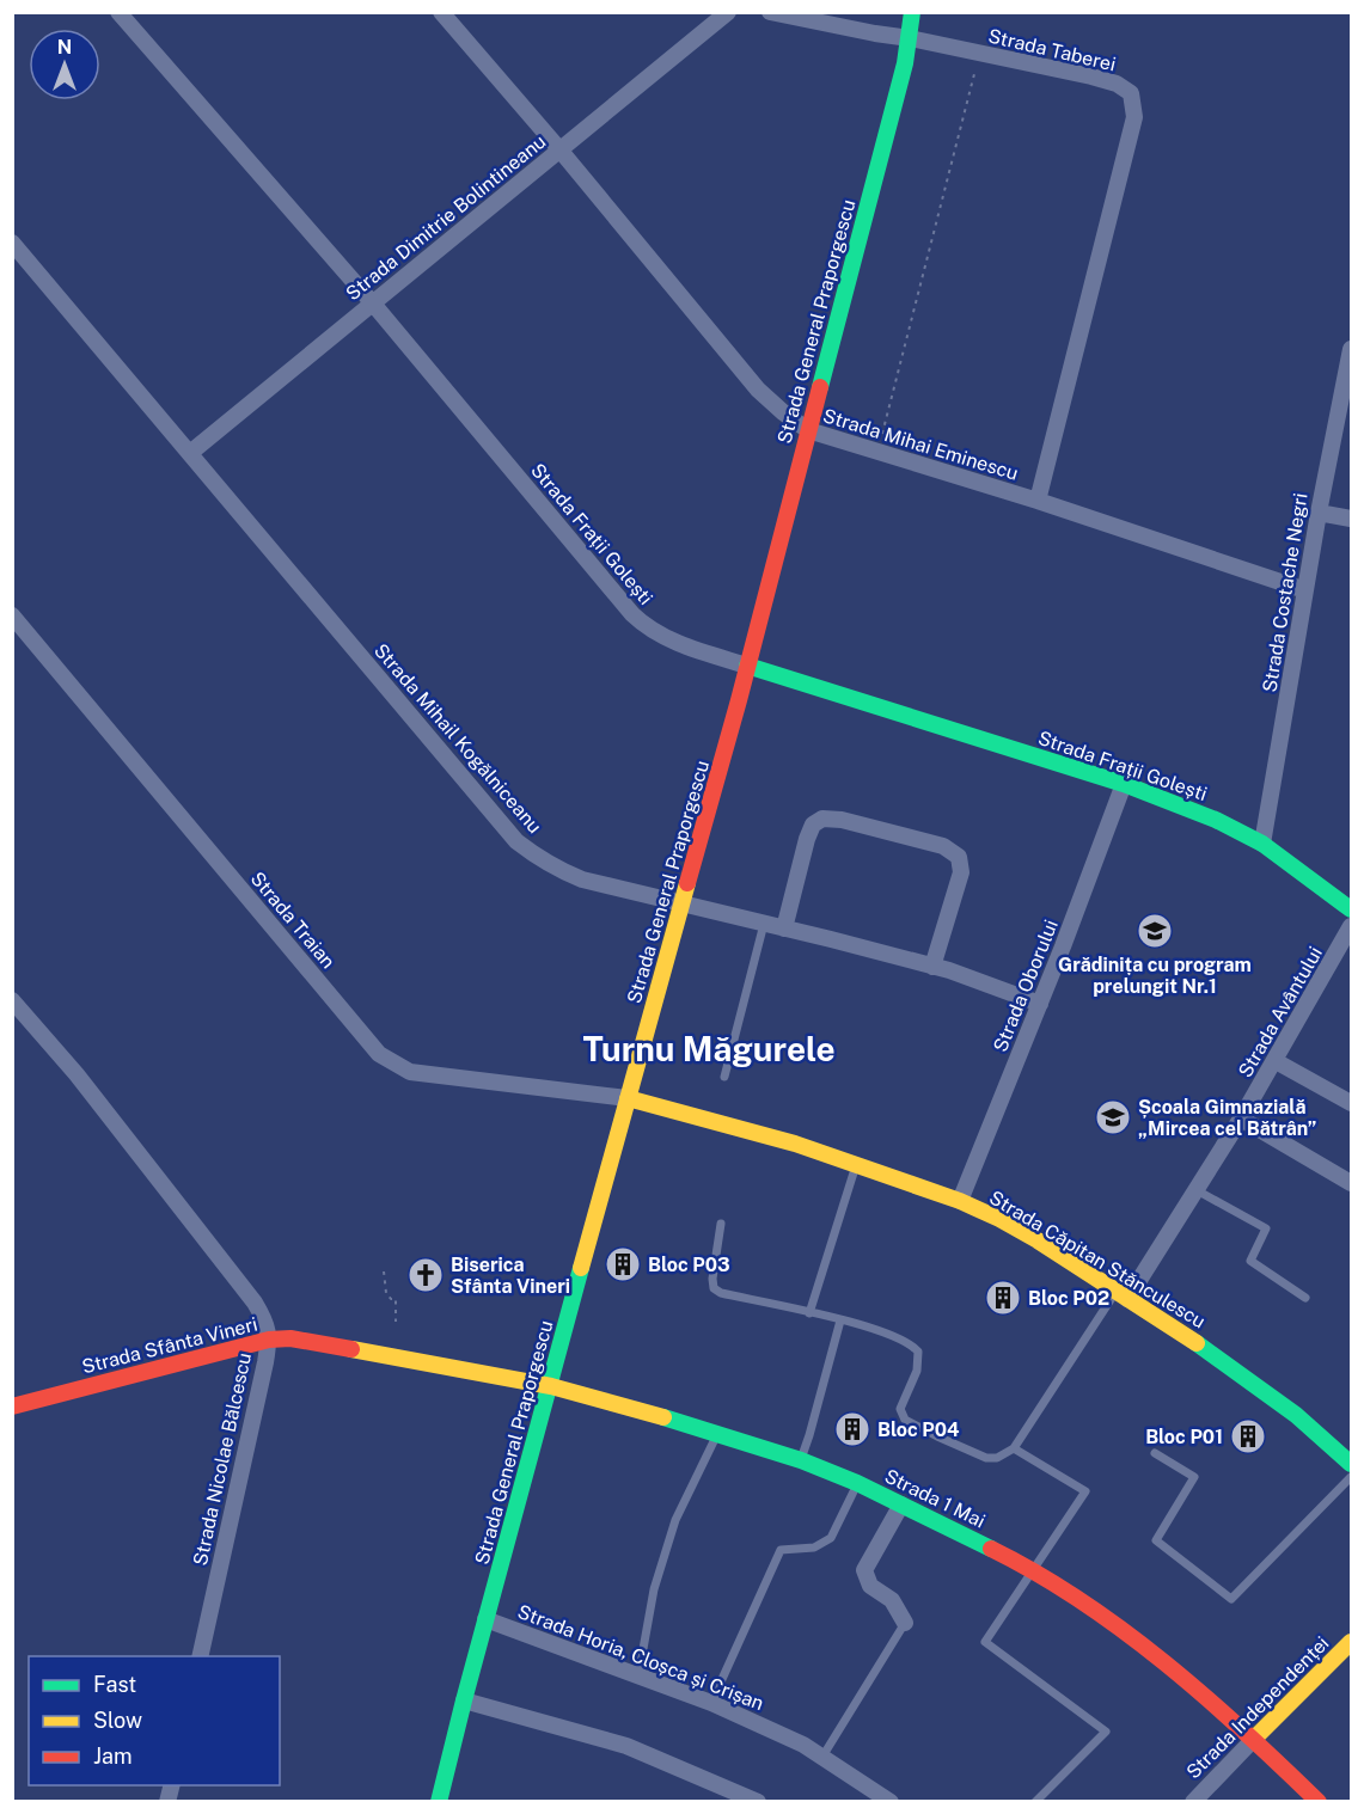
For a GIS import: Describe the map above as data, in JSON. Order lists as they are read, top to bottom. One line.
{"streets":{"main road":["Strada General Praporgescu","Strada Frații Golești","Strada Căpitan Stănculescu","Strada Sfânta Vineri","Strada 1 Mai","Strada Independenței"],"street":["Strada Taberei","Strada Dimitrie Bolintineanu","Strada Mihai Eminescu","Strada Costache Negri","Strada Mihail Kogălniceanu","Strada Traian","Strada Oborului","Strada Avântului","Strada Nicolae Bălcescu","Strada Horia, Cloșca și Crișan"]},"crossings":[["Strada Taberei","Strada General Praporgescu"],["Strada Taberei","Strada Mihai Eminescu"],["Strada Dimitrie Bolintineanu","Strada Mihai Eminescu"],["Strada Dimitrie Bolintineanu","Strada Frații Golești"],["Strada Dimitrie Bolintineanu","Strada Mihail Kogălniceanu"],["Strada General Praporgescu","Strada Mihai Eminescu"],["Strada General Praporgescu","Strada Frații Golești"],["Strada General Praporgescu","Strada Mihail Kogălniceanu"],["Strada General Praporgescu","Strada Traian"],["Strada General Praporgescu","Strada Căpitan Stănculescu"],["Strada General Praporgescu","Strada Sfânta Vineri"],["Strada General Praporgescu","Strada 1 Mai"],["Strada General Praporgescu","Strada Horia, Cloșca și Crișan"],["Strada Mihai Eminescu","Strada Costache Negri"],["Strada Frații Golești","Strada Costache Negri"],["Strada Frații Golești","Strada Oborului"],["Strada Mihail Kogălniceanu","Strada Oborului"],["Strada Traian","Strada Căpitan Stănculescu"],["Strada Oborului","Strada Căpitan Stănculescu"],["Strada Avântului","Strada Căpitan Stănculescu"],["Strada Sfânta Vineri","Strada Nicolae Bălcescu"],["Strada Sfânta Vineri","Strada 1 Mai"],["Strada 1 Mai","Strada Independenței"]],"districts":["Turnu Măgurele"],"places":{"school or university":["Grădinița cu program prelungit Nr.1","Școala Gimnazială „Mircea cel Bătrân”"],"building":["Bloc P03","Bloc P02","Bloc P04","Bloc P01"],"church":["Biserica Sfânta Vineri"]},"legend":["Fast","Slow","Jam"],"north":"top"}
